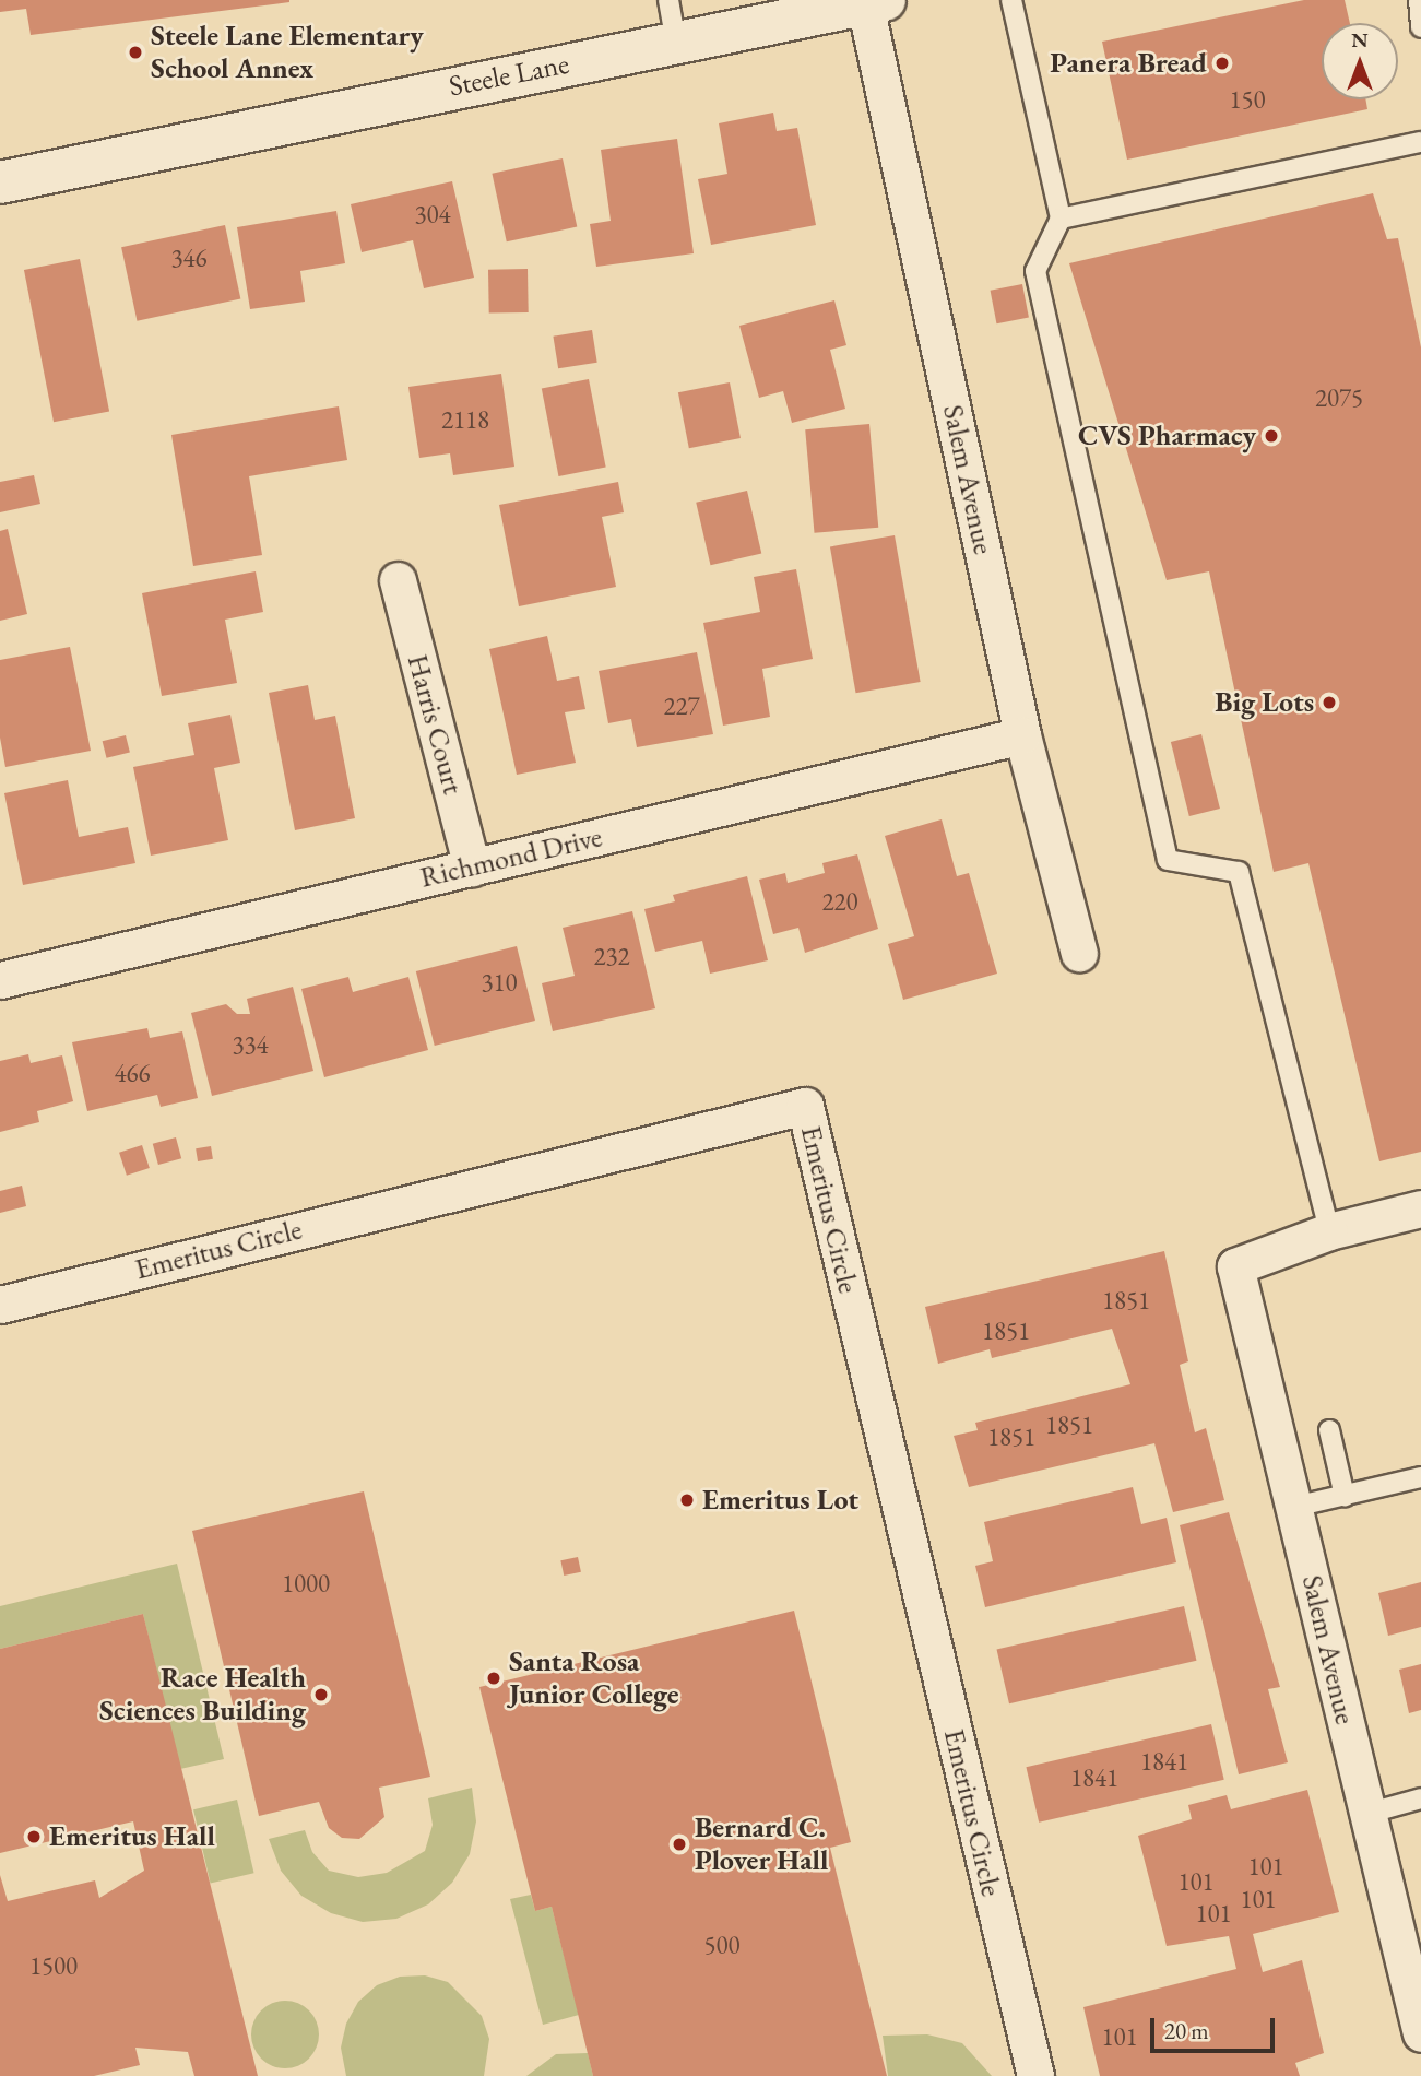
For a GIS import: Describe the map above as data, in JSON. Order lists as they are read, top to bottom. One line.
{"streets":{"main road":["Steele Lane"],"street":["Salem Avenue","Harris Court","Richmond Drive","Emeritus Circle"]},"crossings":[["Steele Lane","Salem Avenue"],["Salem Avenue","Richmond Drive"],["Harris Court","Richmond Drive"]],"places":["Steele Lane Elementary School Annex","Panera Bread","CVS Pharmacy","Big Lots","Emeritus Lot","Santa Rosa Junior College","Race Health Sciences Building","Emeritus Hall","Bernard C. Plover Hall"],"house_numbers":["150","304","346","2075","2118","227","220","232","310","334","466","1851","1851","1851","1851","1000","1841","1841","101","101","101","101","500","1500","101"],"scale_bar":"20 m","north":"top"}
